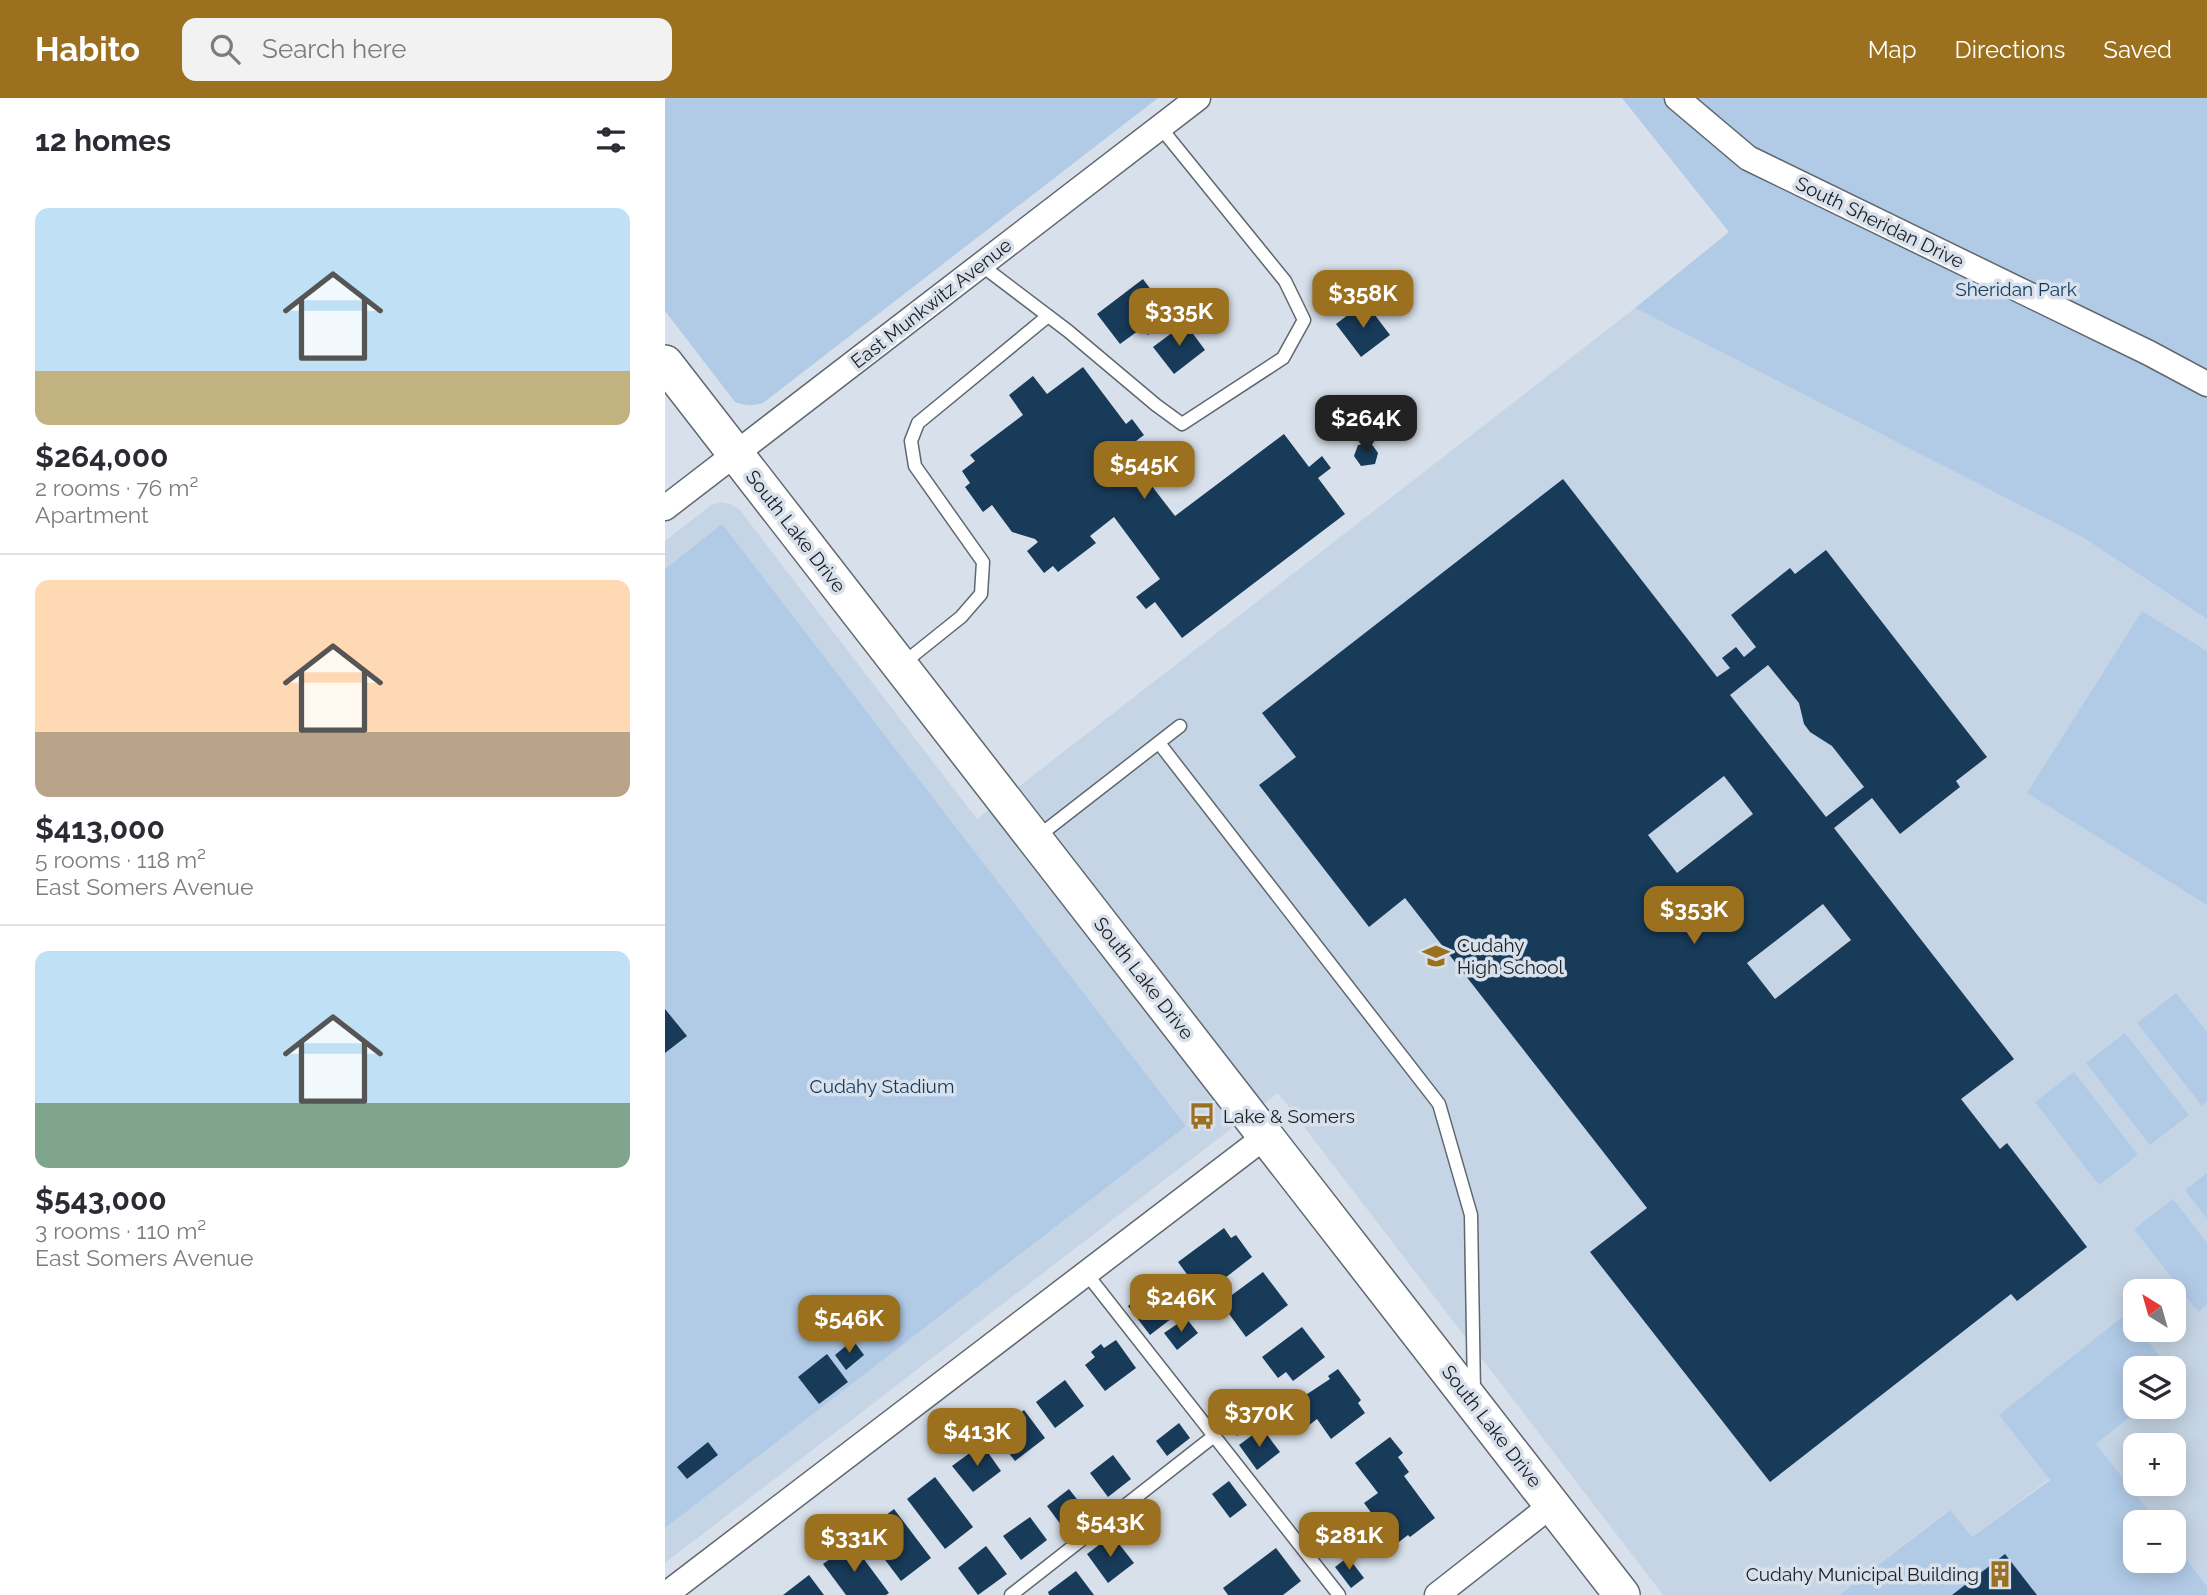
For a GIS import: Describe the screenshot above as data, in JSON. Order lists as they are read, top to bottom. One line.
{"streets":{"main road":["South Lake Drive"],"street":["South Sheridan Drive","East Munkwitz Avenue"]},"crossings":[["East Munkwitz Avenue","South Lake Drive"]],"parks":["Sheridan Park","Cudahy Stadium"],"places":{"school or university":["Cudahy High School"],"bus stop":["Lake & Somers"],"building":["Cudahy Municipal Building"]},"north":"top left","page":{"header":"Habito","search":"Search here","nav":["Map","Directions","Saved"],"heading":"12 homes","list":[{"name":"$264,000","note":"2 rooms · 76 m² · Apartment"},{"name":"$413,000","note":"5 rooms · 118 m² · East Somers Avenue"},{"name":"$543,000","note":"3 rooms · 110 m² · East Somers Avenue"}],"price":["$358K","$335K","$264K","$545K","$353K","$246K","$546K","$370K","$413K","$543K","$281K","$331K"],"map_buttons":["+","−"]}}
